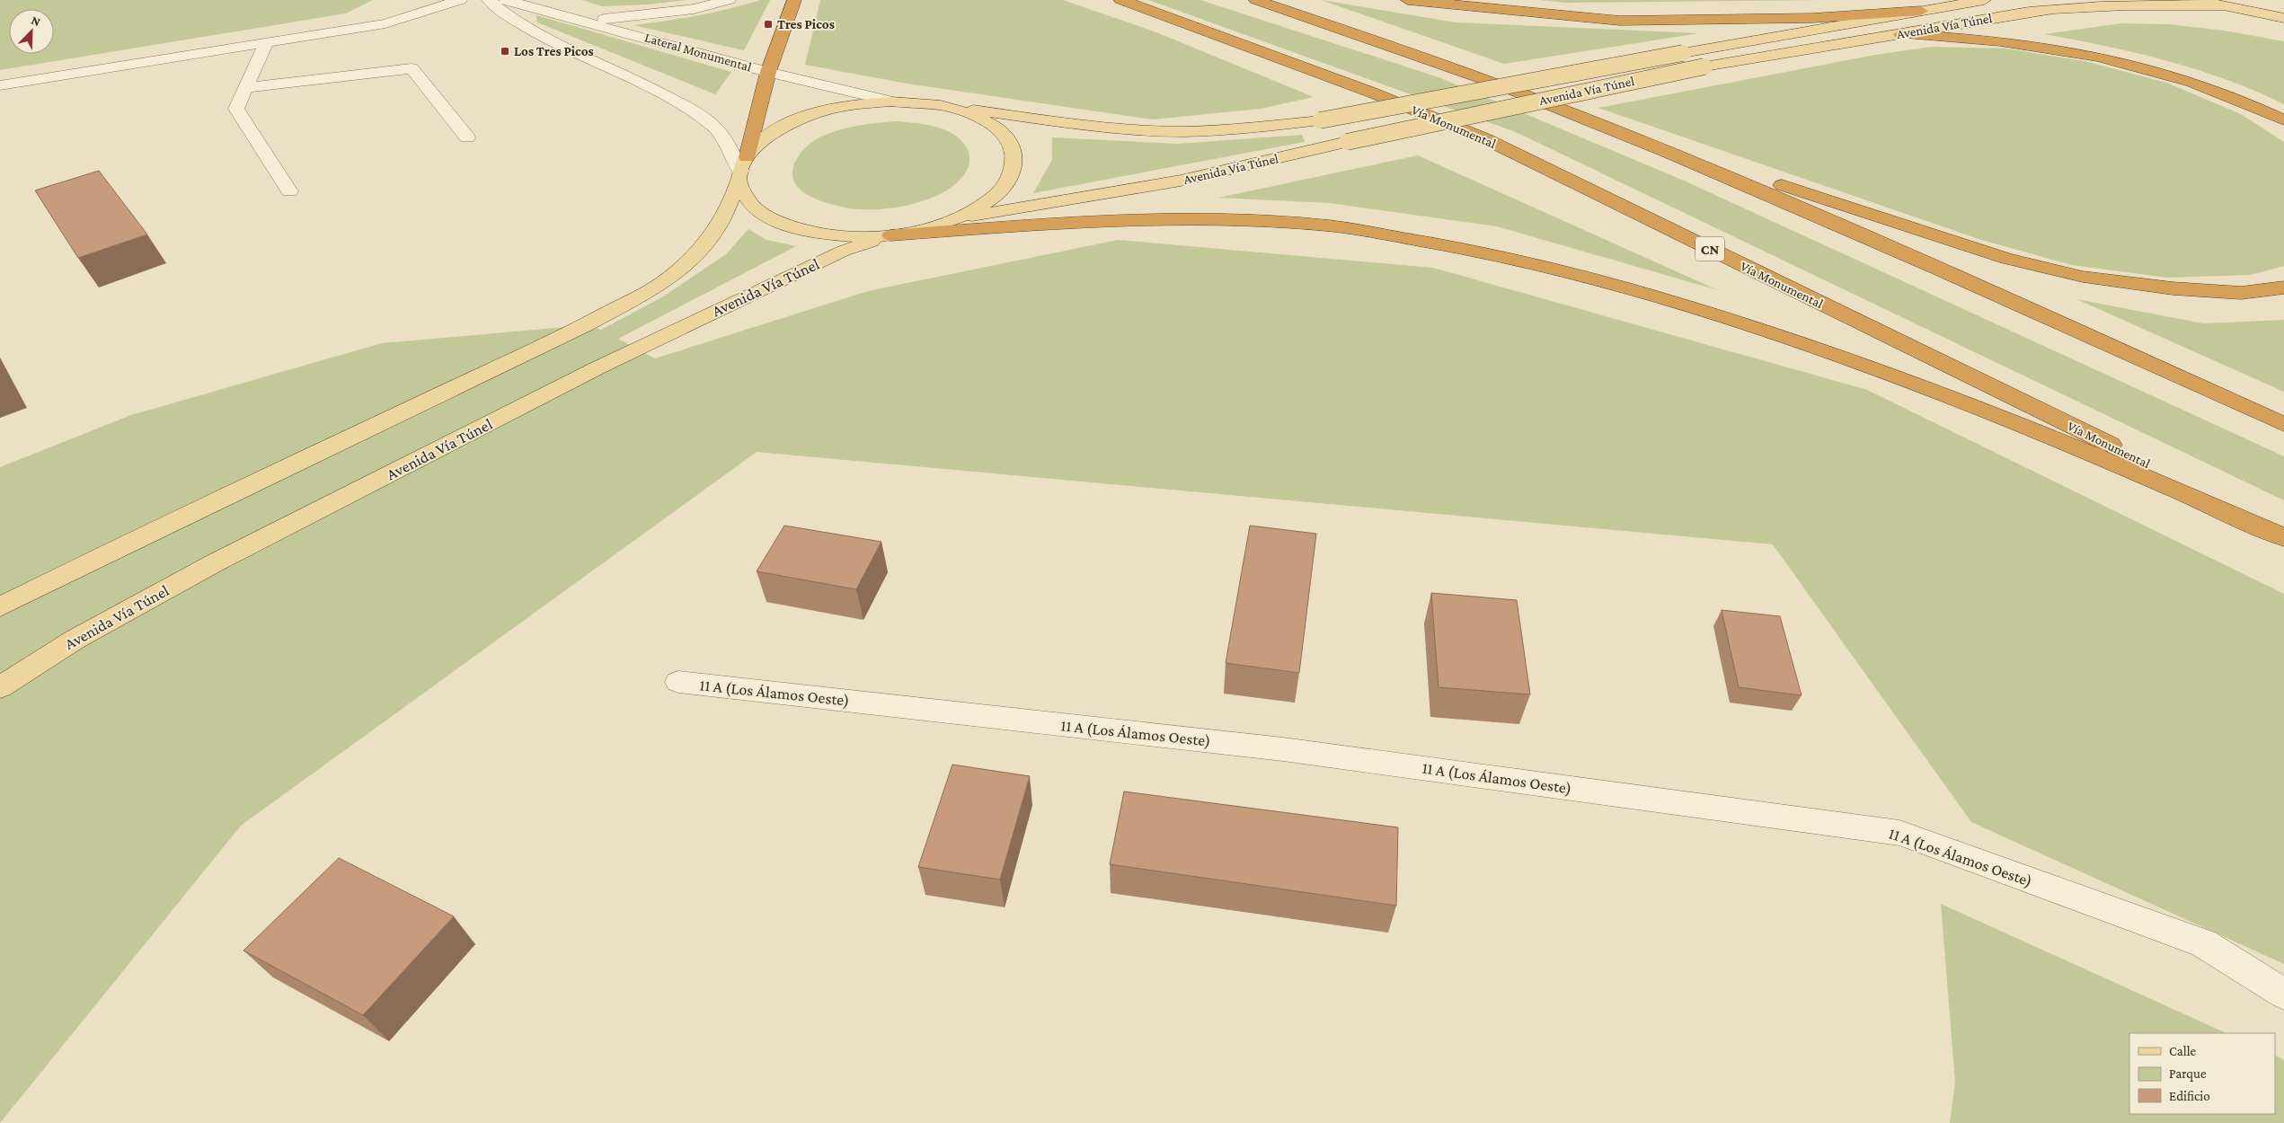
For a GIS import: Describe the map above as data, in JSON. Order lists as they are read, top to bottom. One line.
{"streets":{"highway":["Vía Monumental","CN"],"main road":["Avenida Vía Túnel"],"street":["Lateral Monumental","11 A (Los Álamos Oeste)"]},"places":{"transit":["Tres Picos","Los Tres Picos"]},"legend":["Calle","Parque","Edificio"],"north":"top right"}
